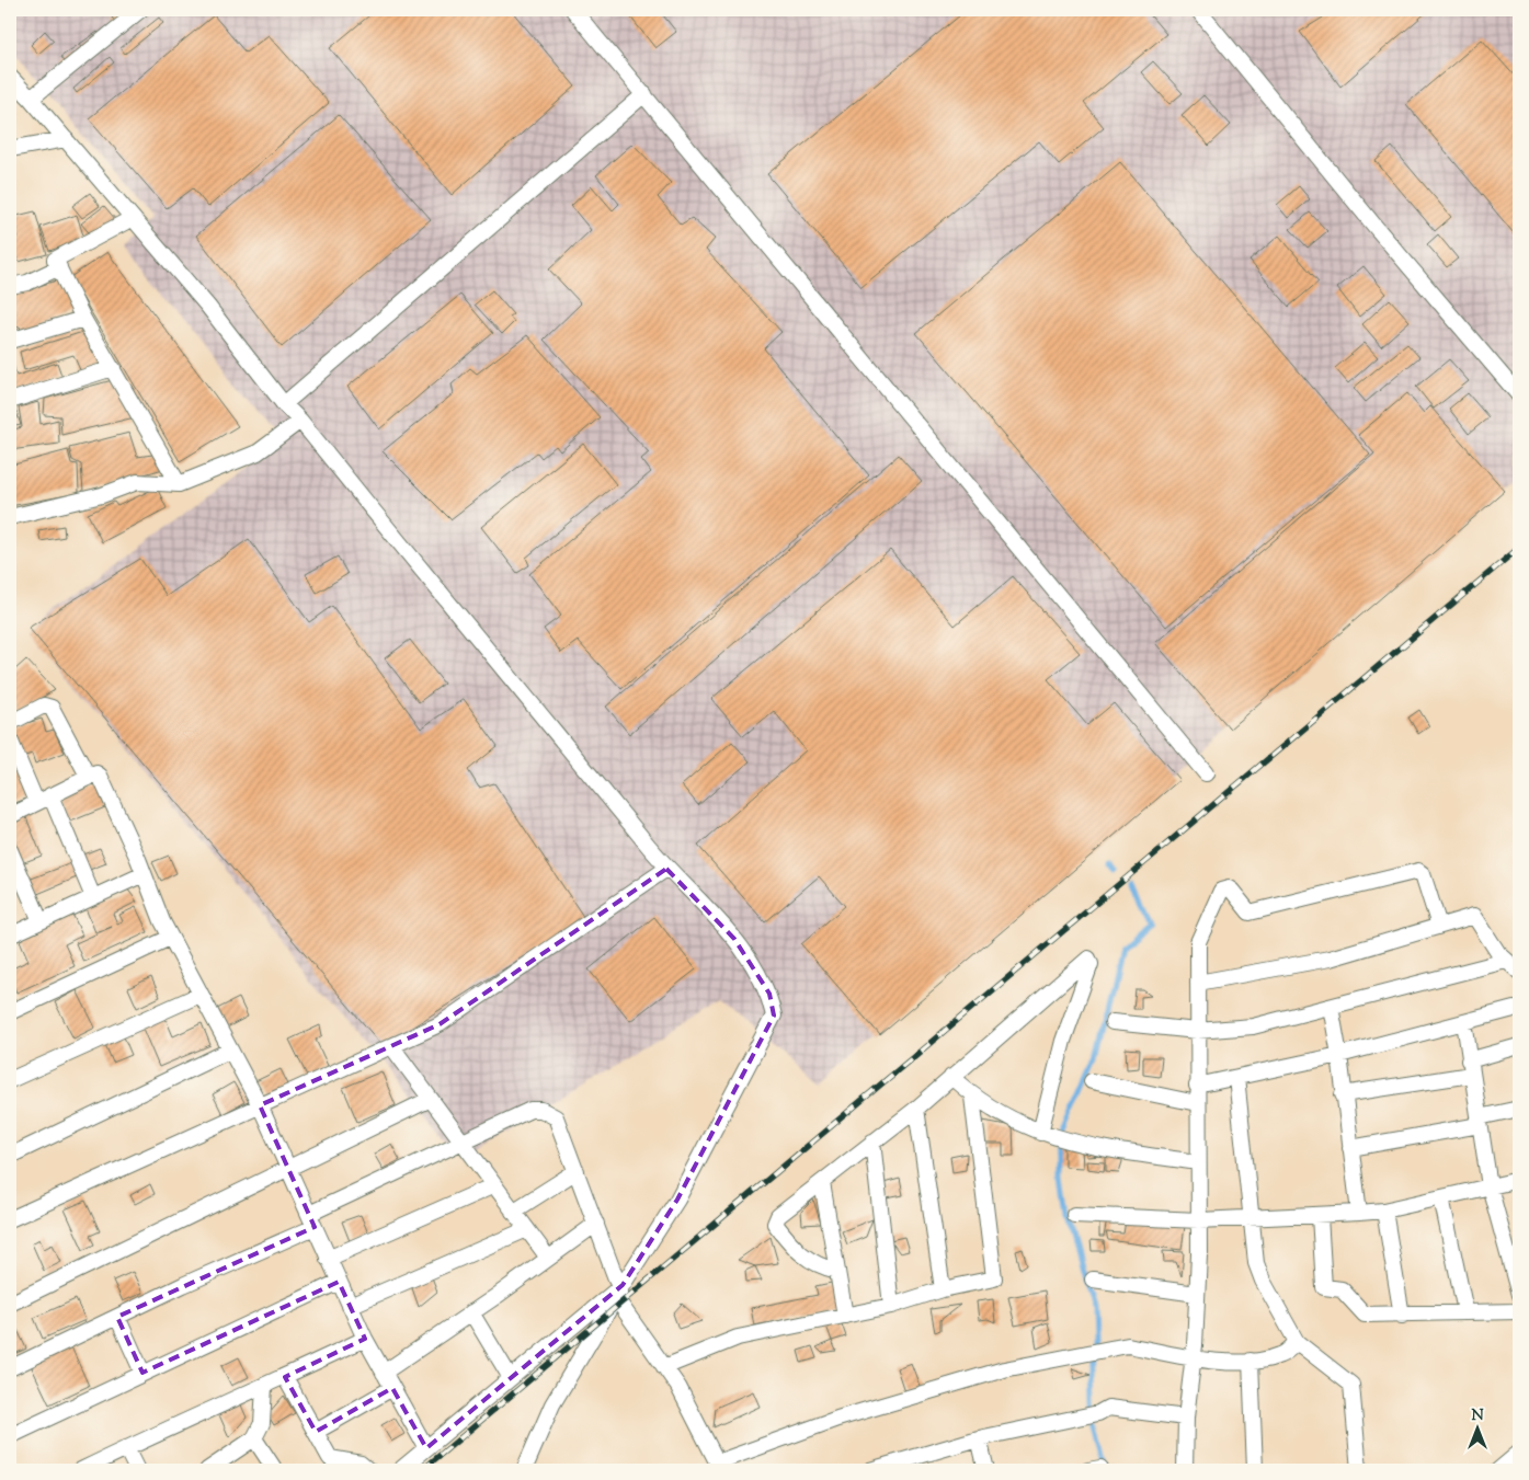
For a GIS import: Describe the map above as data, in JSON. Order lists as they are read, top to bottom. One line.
{"north":"top"}
